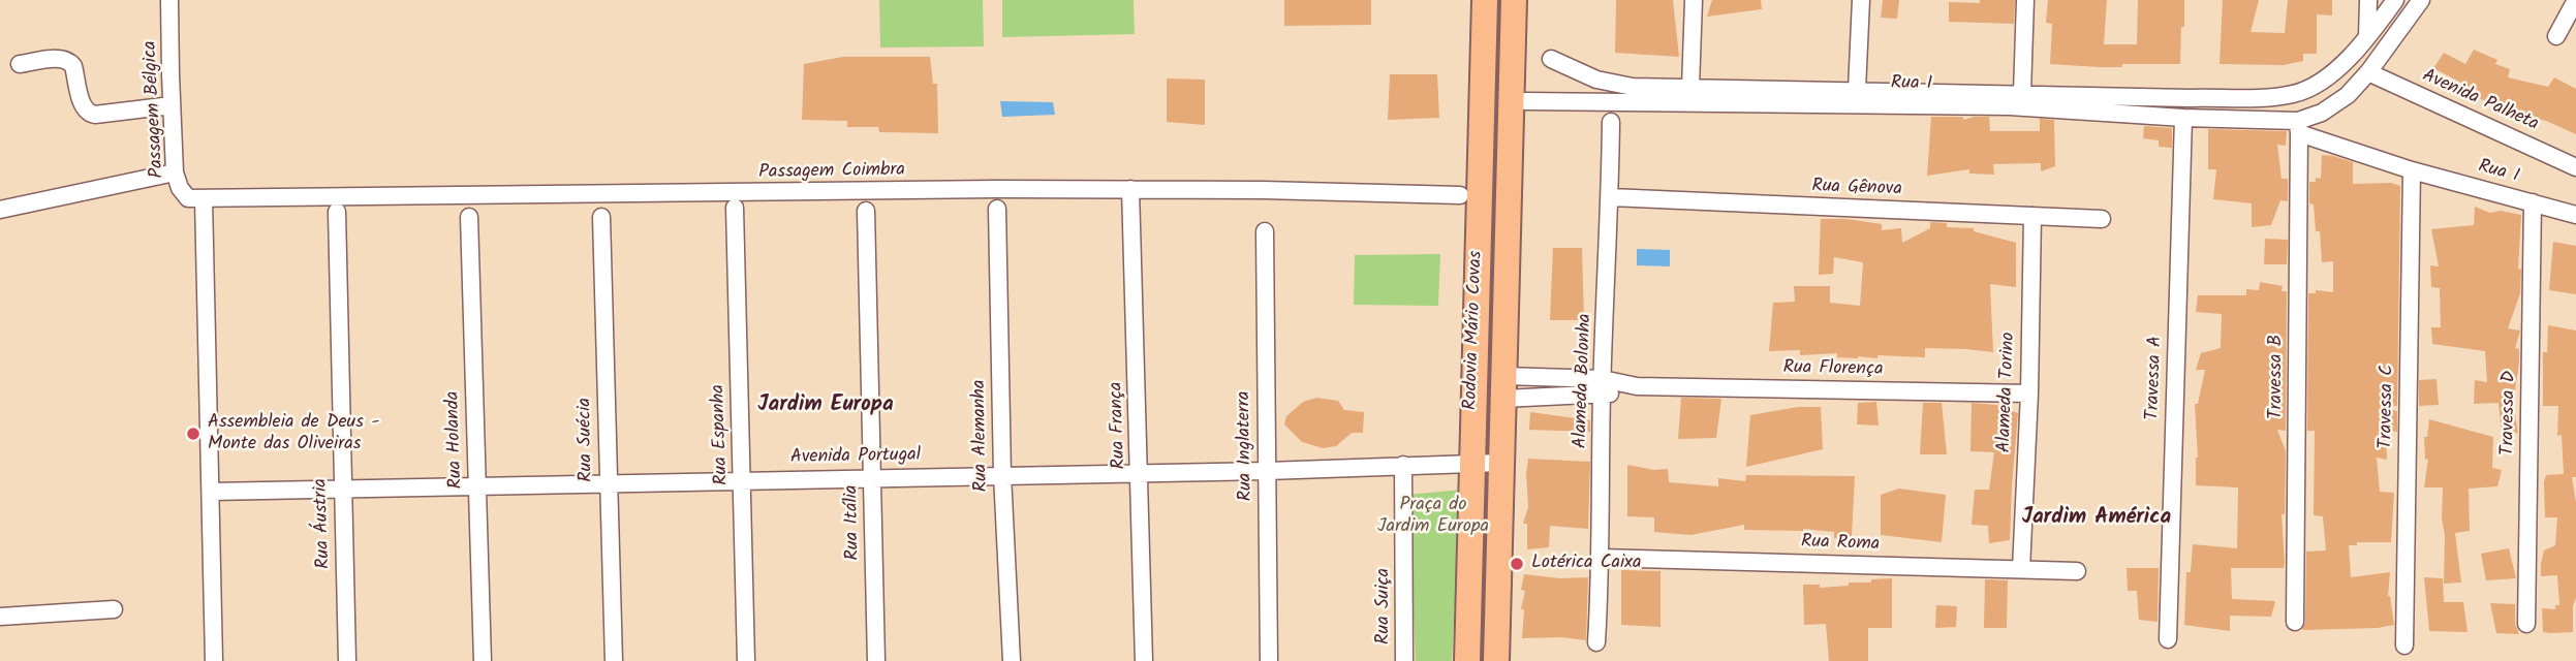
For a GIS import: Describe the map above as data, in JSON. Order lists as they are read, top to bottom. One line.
{"streets":{"main road":["Rodovia Mário Covas"],"street":["Rua I","Avenida Palheta","Passagem Bélgica","Passagem Coimbra","Rua Gênova","Rua Florença","Travessa B","Travessa A","Alameda Bolonha","Alameda Torino","Travessa C","Travessa D","Rua França","Rua Espanha","Rua Alemanha","Rua Holanda","Rua Suécia","Rua Inglaterra","Avenida Portugal","Rua Itália","Rua Áustria","Rua Roma","Rua Suiça"]},"crossings":[["Rua I","Avenida Palheta"],["Rua I","Rodovia Mário Covas"],["Rua I","Travessa B"],["Rua I","Travessa A"],["Rua I","Travessa C"],["Rua I","Travessa D"],["Passagem Bélgica","Passagem Coimbra"],["Passagem Coimbra","Rodovia Mário Covas"],["Passagem Coimbra","Rua França"],["Rua Gênova","Alameda Bolonha"],["Rua Gênova","Alameda Torino"],["Rodovia Mário Covas","Rua Florença"],["Rodovia Mário Covas","Avenida Portugal"],["Rua Florença","Alameda Bolonha"],["Rua Florença","Alameda Torino"],["Alameda Bolonha","Rua Roma"],["Alameda Torino","Rua Roma"],["Rua França","Avenida Portugal"],["Rua Espanha","Avenida Portugal"],["Rua Alemanha","Avenida Portugal"],["Rua Holanda","Avenida Portugal"],["Rua Suécia","Avenida Portugal"],["Rua Inglaterra","Avenida Portugal"],["Avenida Portugal","Rua Itália"],["Avenida Portugal","Rua Áustria"],["Avenida Portugal","Rua Suiça"]],"districts":["Jardim Europa","Jardim América"],"parks":["Praça do Jardim Europa"],"places":["Assembleia de Deus - Monte das Oliveiras","Lotérica Caixa"]}
